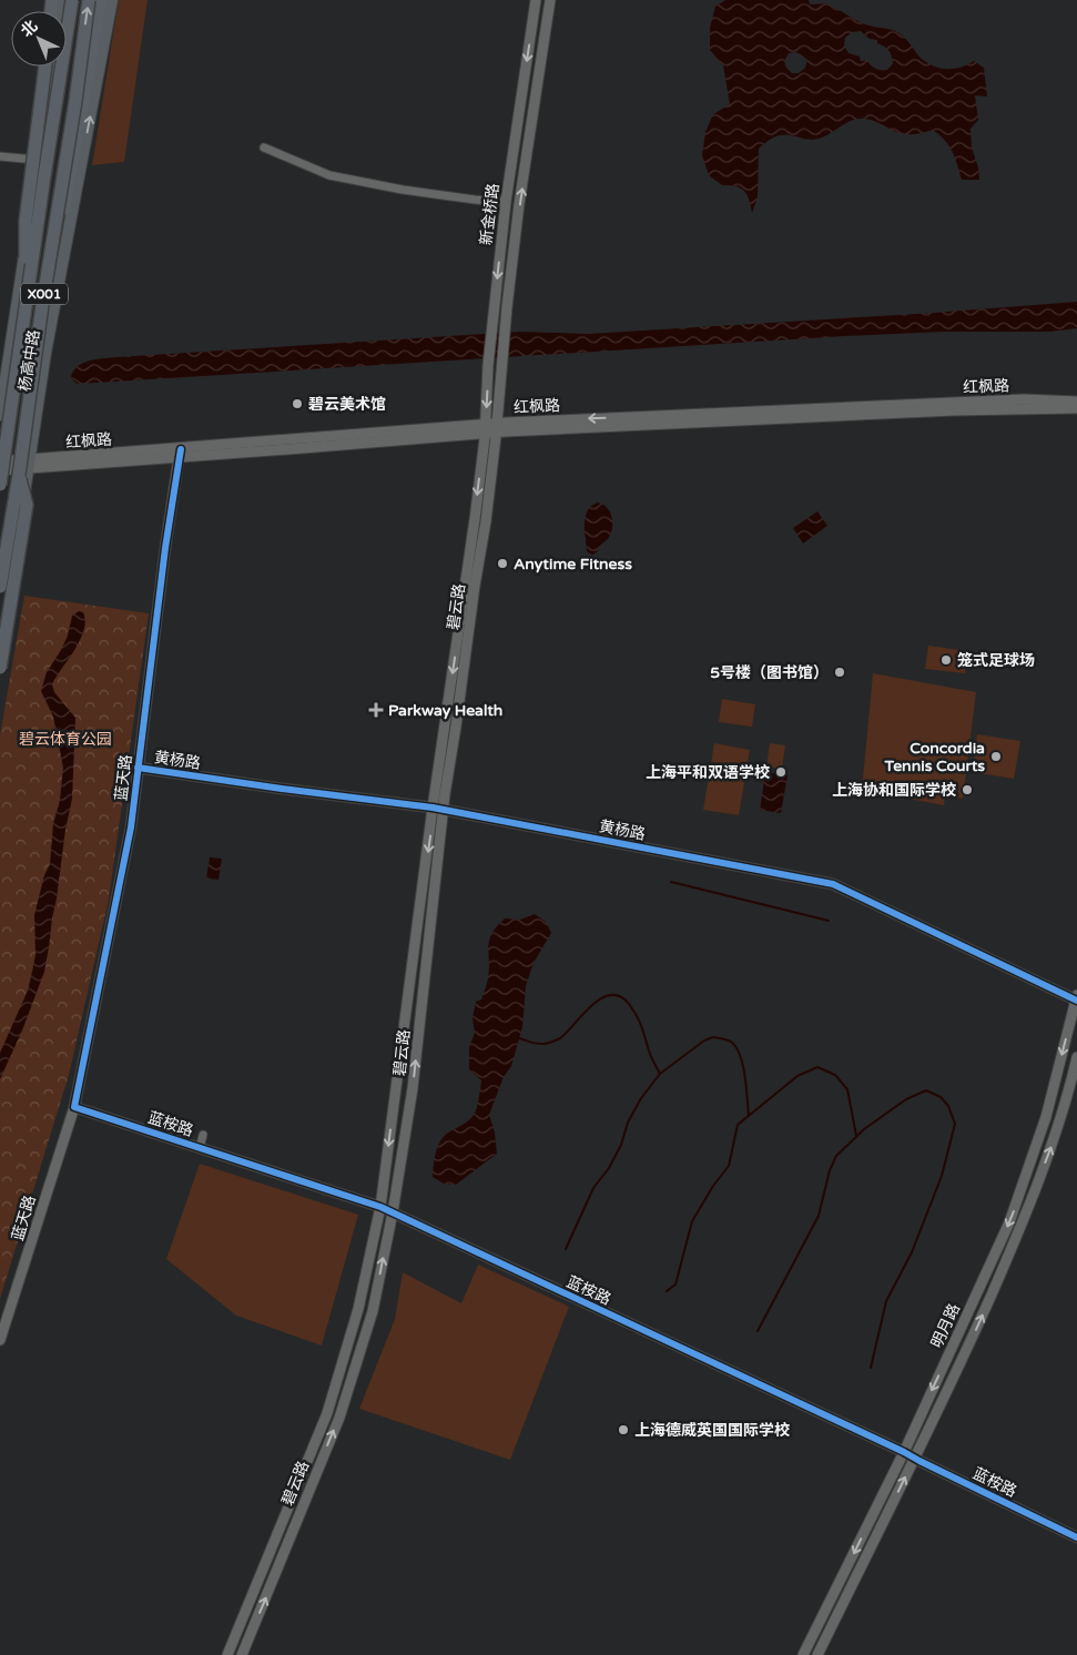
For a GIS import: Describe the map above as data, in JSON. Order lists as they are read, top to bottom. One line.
{"streets":{"highway":["X001","杨高中路"],"street":["新金桥路","红枫路","碧云路","黄杨路","蓝天路","蓝桉路","明月路"]},"crossings":[["新金桥路","红枫路"],["新金桥路","碧云路"],["杨高中路","红枫路"],["红枫路","碧云路"],["红枫路","蓝天路"],["碧云路","黄杨路"],["碧云路","蓝桉路"],["黄杨路","蓝天路"],["黄杨路","明月路"],["蓝天路","蓝桉路"],["蓝桉路","明月路"]],"parks":["碧云体育公园"],"places":{"other":["碧云美术馆","Anytime Fitness","笼式足球场","5号楼（图书馆）","Concordia Tennis Courts","上海平和双语学校","上海协和国际学校","上海德威英国国际学校"],"health":["Parkway Health"]},"north":"top left"}
